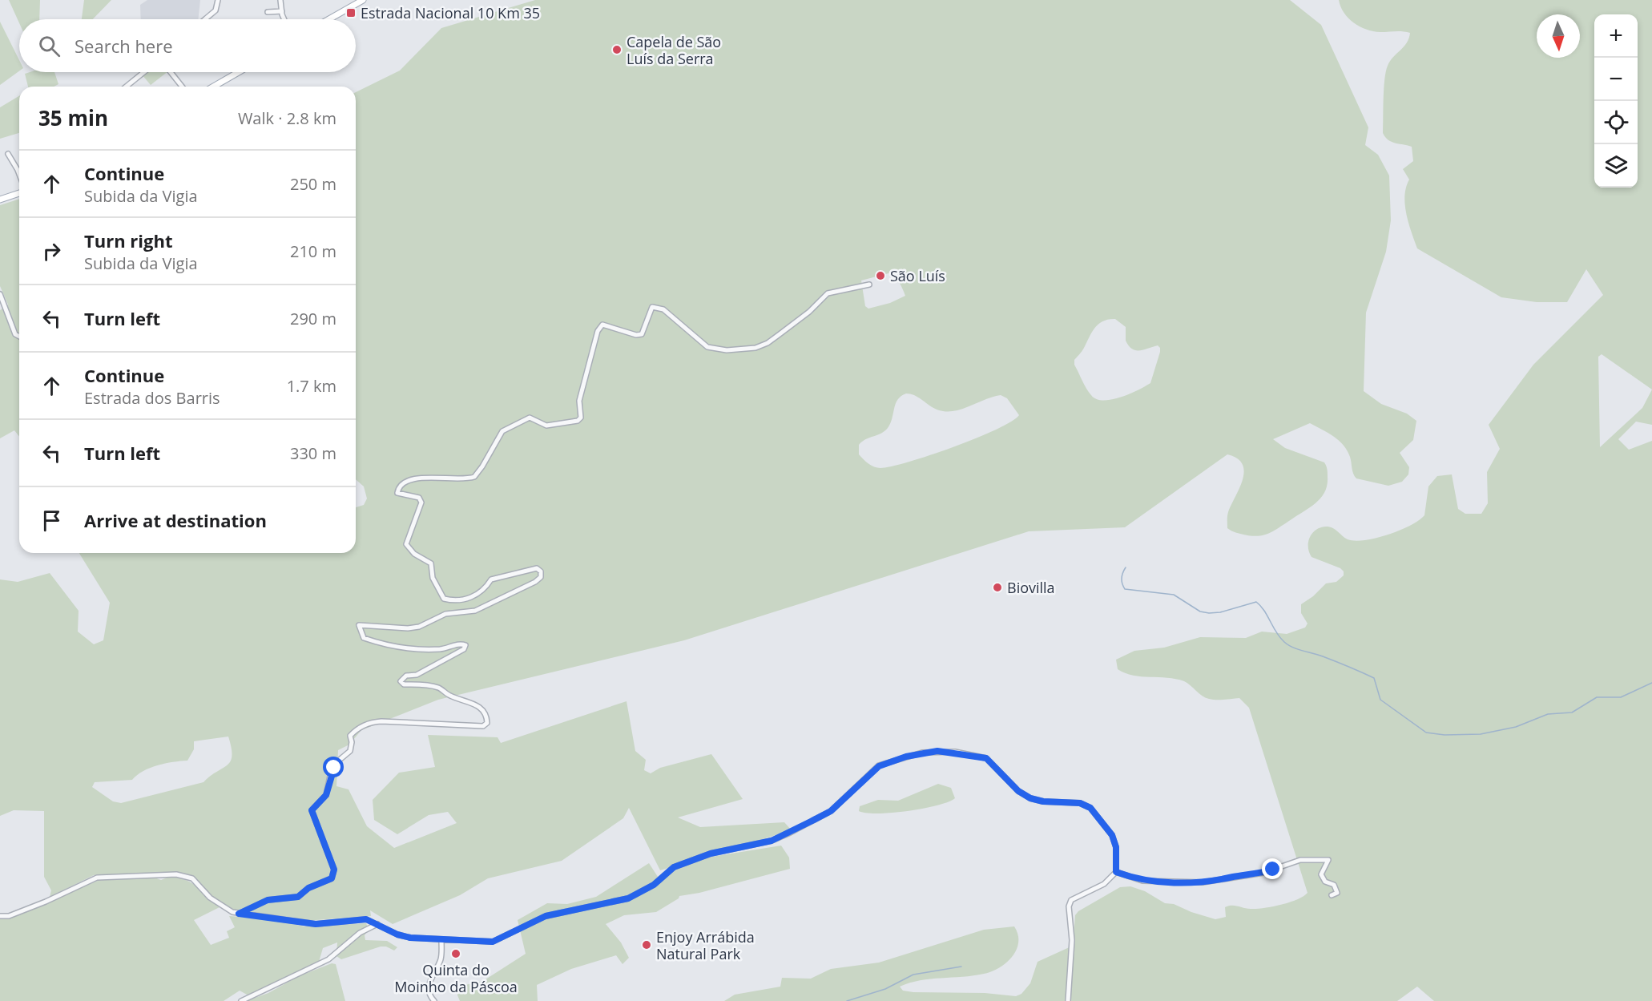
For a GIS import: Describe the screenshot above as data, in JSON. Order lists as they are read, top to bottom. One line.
{"places":{"transit":["Estrada Nacional 10 Km 35"],"other":["Capela de São Luís da Serra","São Luís","Biovilla","Enjoy Arrábida Natural Park","Quinta do Moinho da Páscoa"]},"north":"bottom","page":{"map_buttons":["+","−"],"search":"Search here","heading":["35 min","Walk · 2.8 km"],"list":[["Continue","Subida da Vigia","250 m"],["Turn right","Subida da Vigia","210 m"],["Turn left","290 m"],["Continue","Estrada dos Barris","1.7 km"],["Turn left","330 m"],"Arrive at destination"]}}
